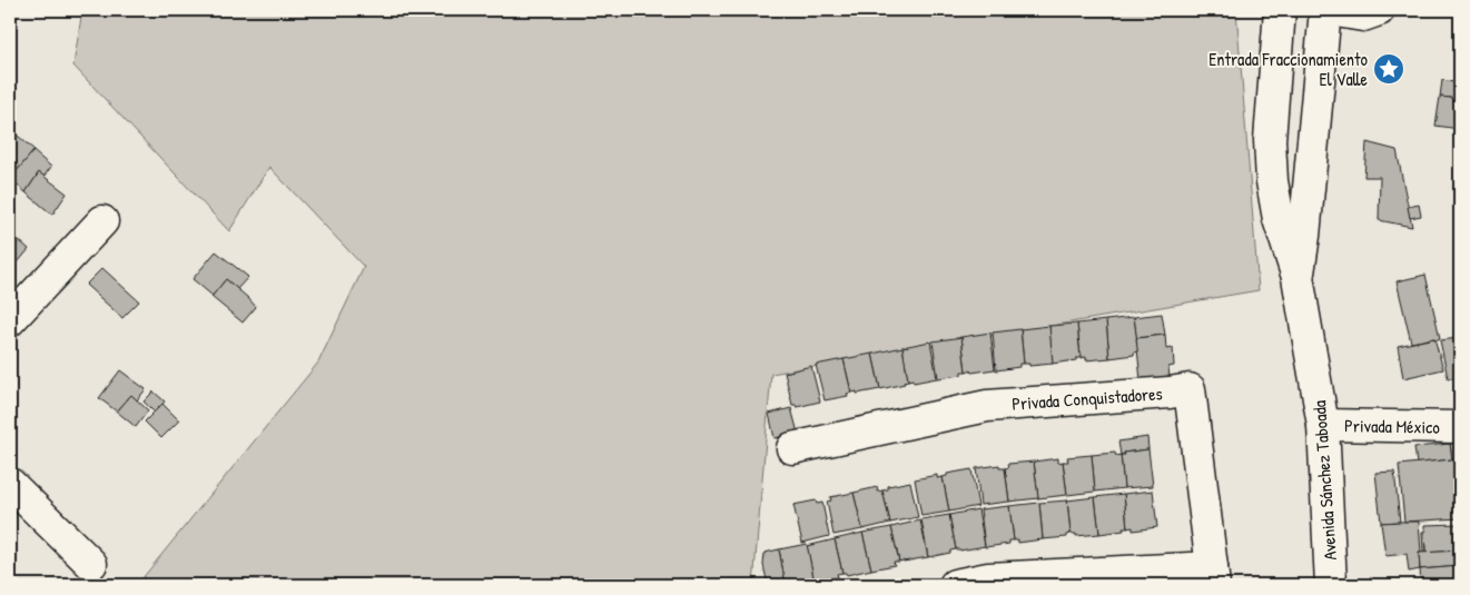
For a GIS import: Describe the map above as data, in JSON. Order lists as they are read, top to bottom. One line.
{"streets":{"street":["Privada Conquistadores","Privada México","Avenida Sánchez Taboada"]},"crossings":[["Privada México","Avenida Sánchez Taboada"]],"places":{"place":["Entrada Fraccionamiento El Valle"]}}
